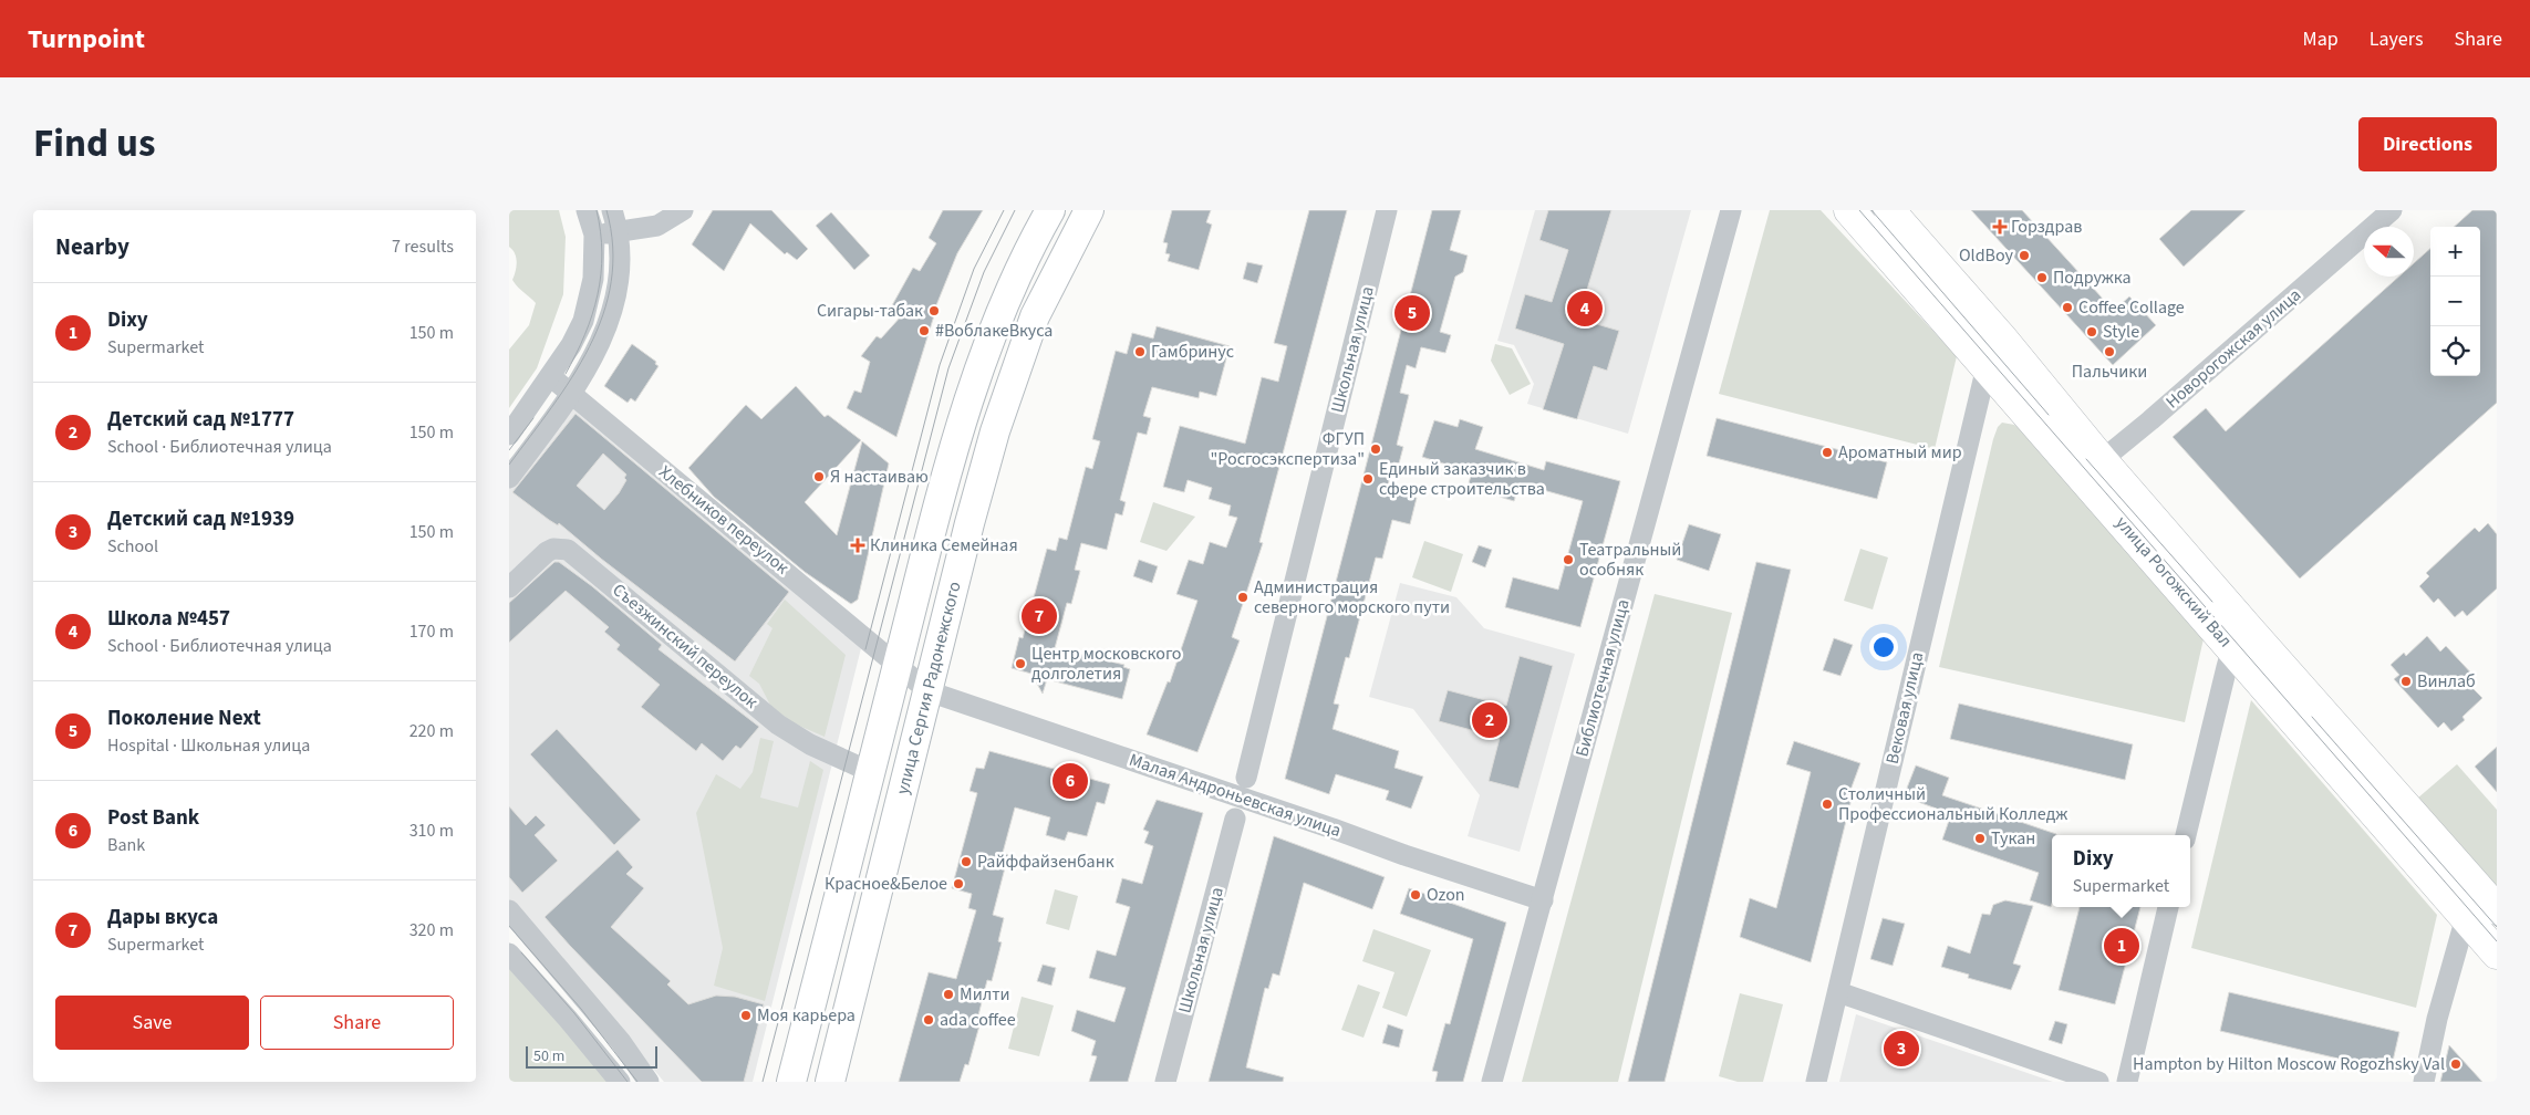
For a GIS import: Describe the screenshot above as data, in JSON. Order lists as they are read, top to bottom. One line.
{"streets":{"main road":["улица Рогожский Вал","улица Сергия Радонежского"],"street":["Новорогожская улица","Школьная улица","Хлебников переулок","Съезжинский переулок","Библиотечная улица","Вековая улица","Малая Андроньевская улица"]},"crossings":[["Новорогожская улица","улица Рогожский Вал"],["Хлебников переулок","улица Сергия Радонежского"],["Хлебников переулок","Малая Андроньевская улица"],["улица Рогожский Вал","Вековая улица"],["Съезжинский переулок","улица Сергия Радонежского"],["Библиотечная улица","Малая Андроньевская улица"],["улица Сергия Радонежского","Малая Андроньевская улица"]],"places":{"health":["Горздрав","Клиника Семейная"],"other":["OldBoy","Подружка","Coffee Collage","Сигары-табак","#ВоблакеВкуса","Style","Гамбринус","Пальчики","ФГУП \"Росгосэкспертиза\"","Ароматный мир","Я настаиваю","Единый заказчик в сфере строительства","Театральный особняк","Администрация северного морского пути","Центр московского долголетия","Винлаб","Столичный Профессиональный Колледж","Тукан","Райффайзенбанк","Красное&Белое","Ozon","Милти","Моя карьера","ada coffee","Hampton by Hilton Moscow Rogozhsky Val"]},"scale_bar":"50 m","north":"left","page":{"header":"Turnpoint","nav":["Map","Layers","Share"],"title":"Find us","buttons":["Directions",["Save","Share"]],"heading":["Nearby","7 results"],"map_buttons":["+","−"],"list":[{"mark":"1","name":"Dixy","note":"Supermarket","value":"150 m"},{"mark":"2","name":"Детский сад №1777","note":"School · Библиотечная улица","value":"150 m"},{"mark":"3","name":"Детский сад №1939","note":"School","value":"150 m"},{"mark":"4","name":"Школа №457","note":"School · Библиотечная улица","value":"170 m"},{"mark":"5","name":"Поколение Next","note":"Hospital · Школьная улица","value":"220 m"},{"mark":"6","name":"Post Bank","note":"Bank","value":"310 m"},{"mark":"7","name":"Дары вкуса","note":"Supermarket","value":"320 m"}],"pins":["4","5","7","2","6","1","3"],"popup":["Dixy","Supermarket"],"scale":"50 m"}}
